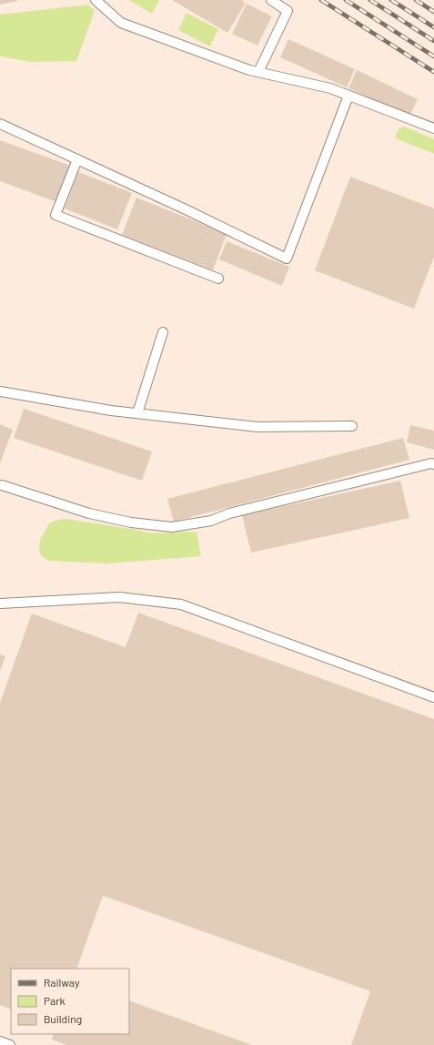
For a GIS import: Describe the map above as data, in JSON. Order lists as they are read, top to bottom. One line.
{"legend":["Railway","Park","Building"]}
